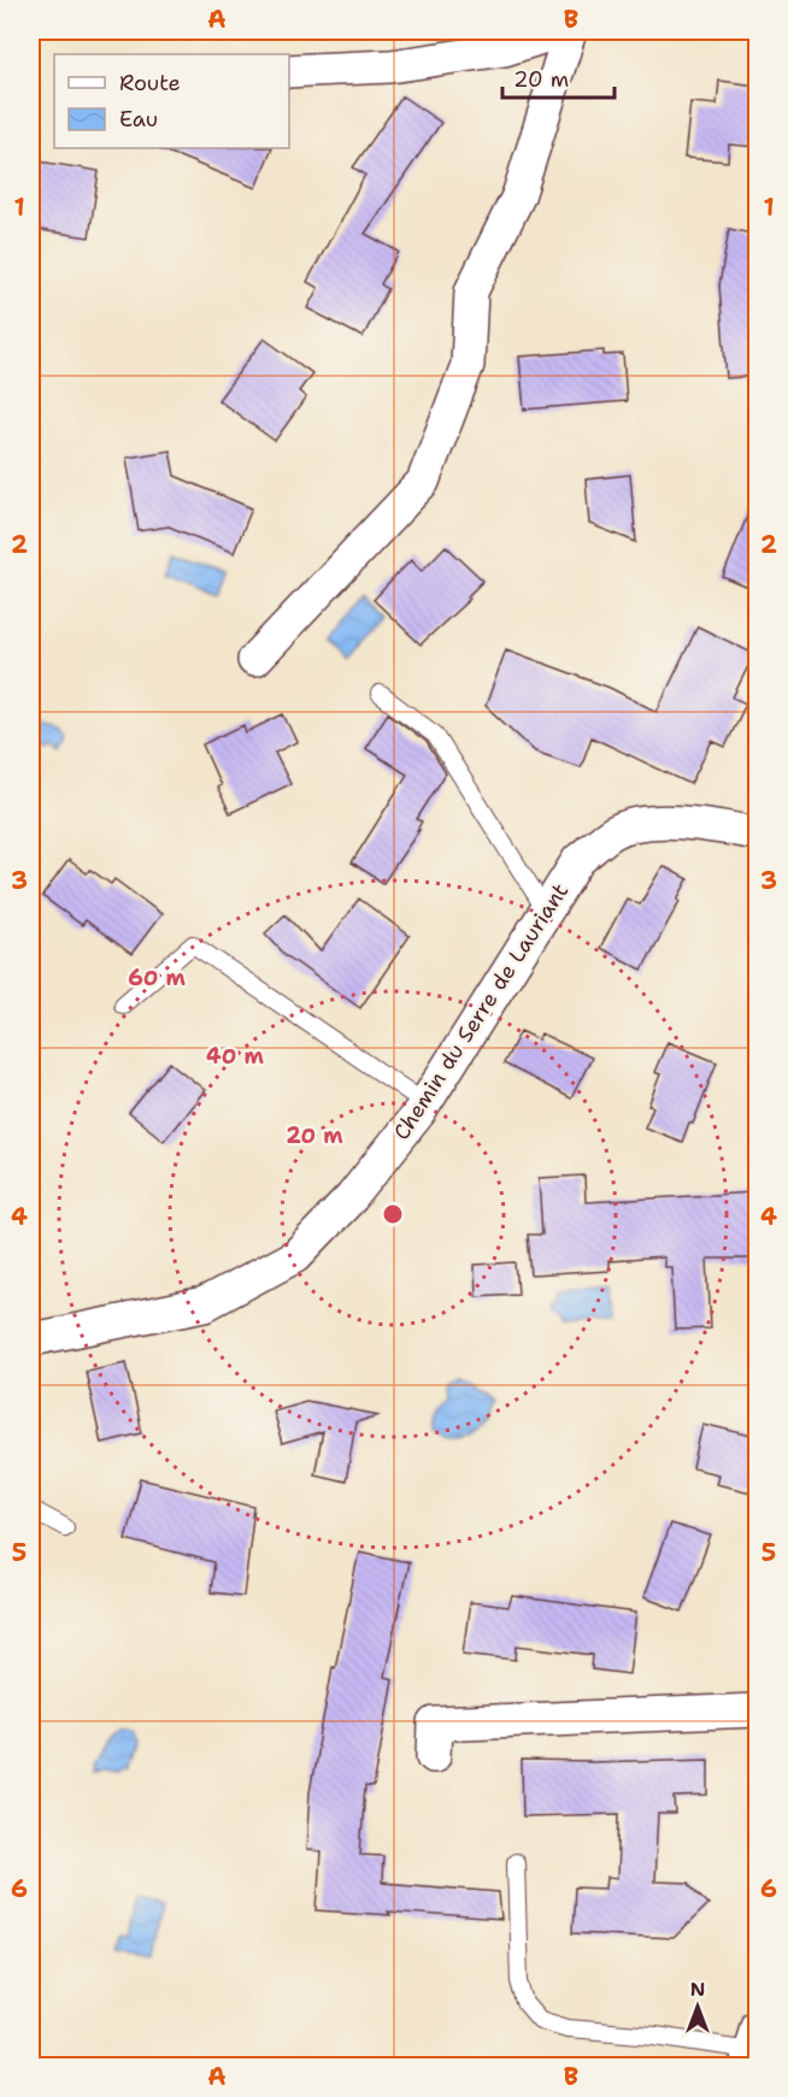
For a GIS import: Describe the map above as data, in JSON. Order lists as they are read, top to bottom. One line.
{"streets":{"street":["Chemin du Serre de Lauriant"]},"legend":["Route","Eau"],"scale_bar":"20 m","north":"top","grid":{"columns":["A","B"],"rows":["1","2","3","4","5","6"]},"rings":["60 m","40 m","20 m"]}
